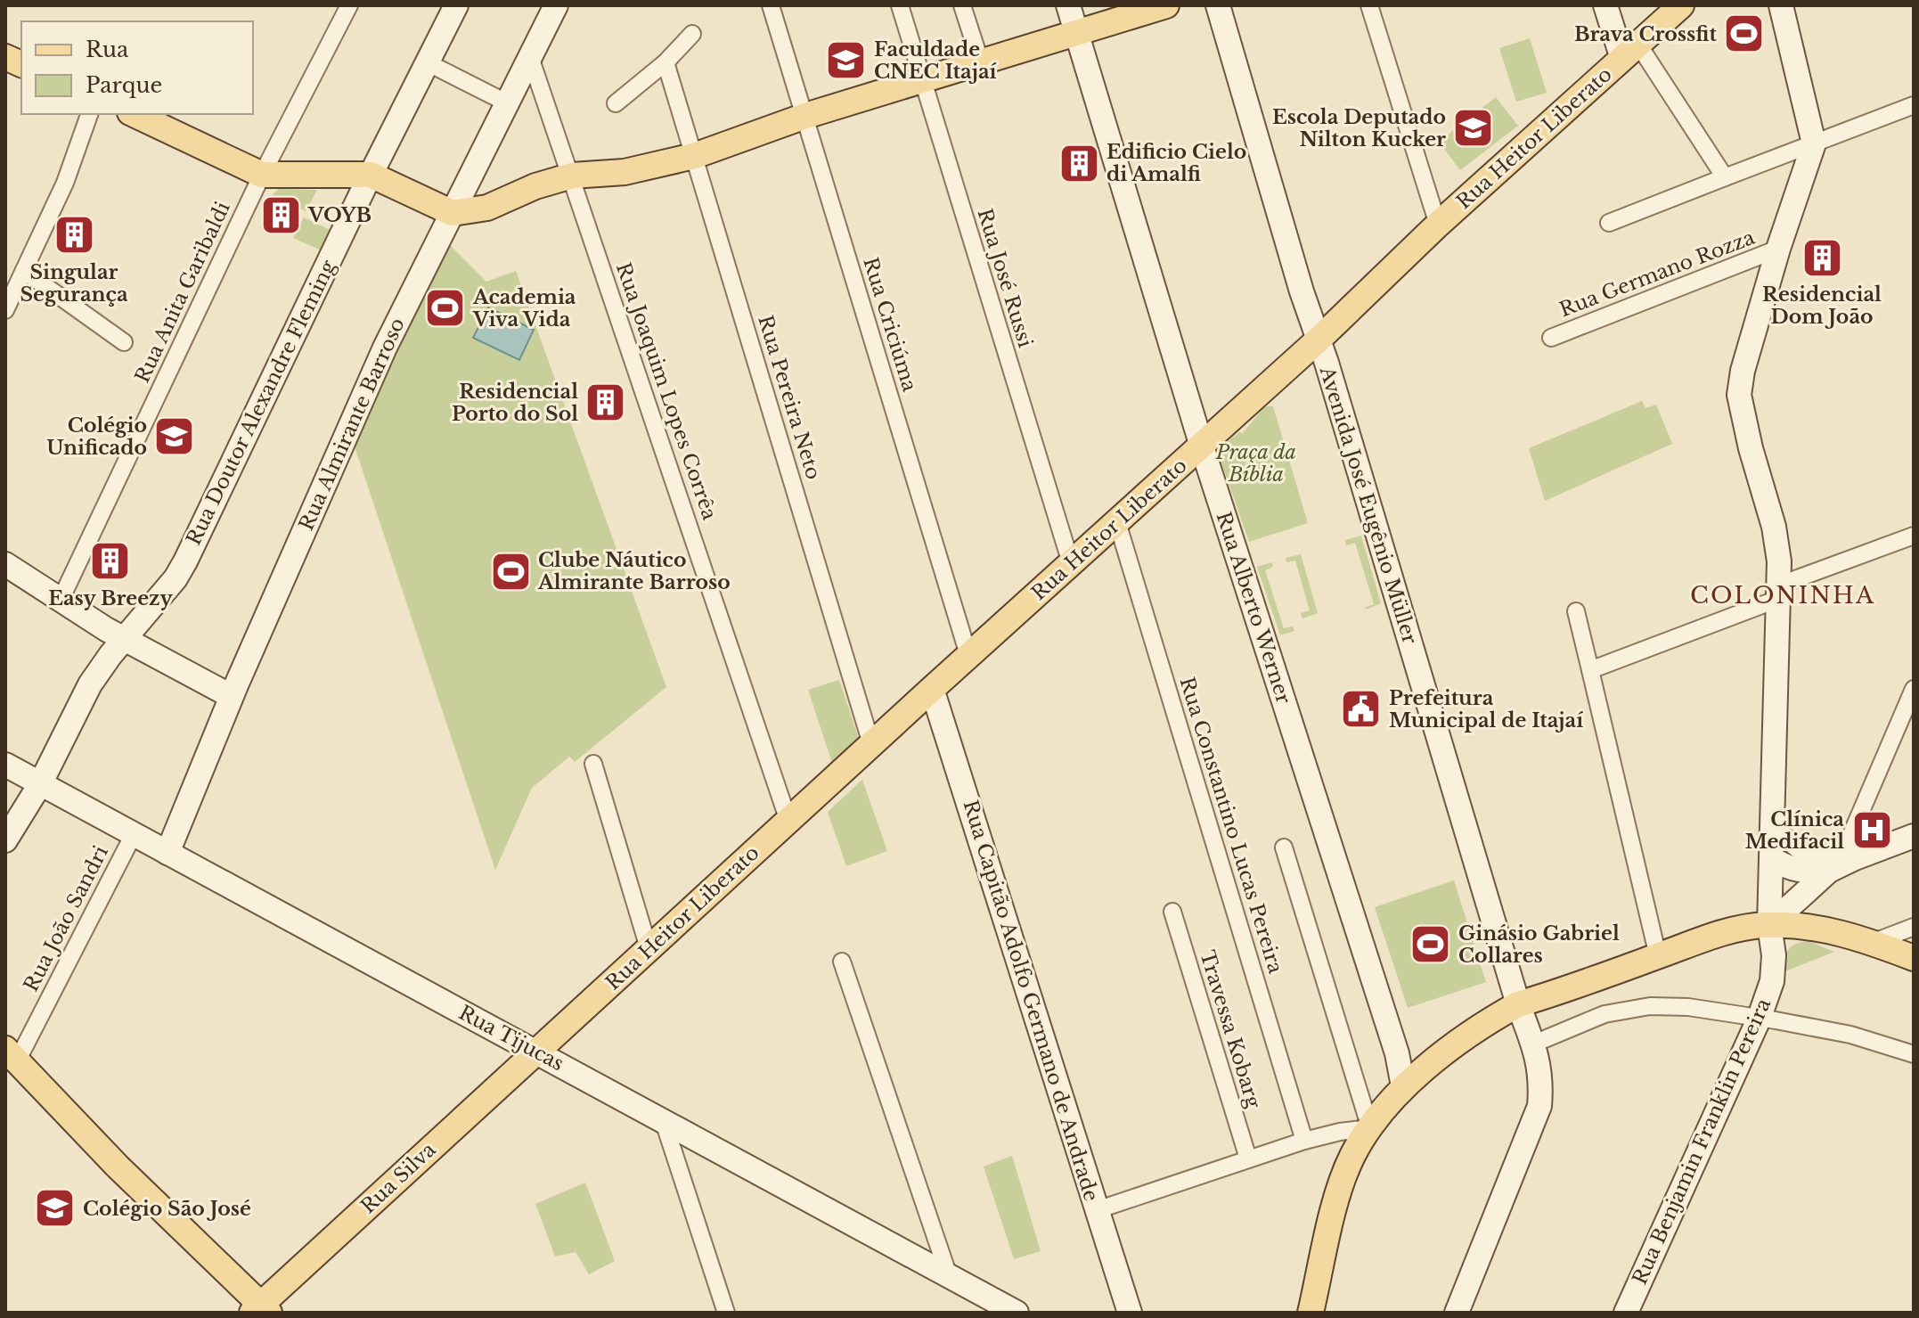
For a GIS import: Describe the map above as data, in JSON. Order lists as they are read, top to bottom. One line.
{"streets":{"main road":["Rua Heitor Liberato","Rua Silva"],"street":["Rua Germano Rozza","Rua José Russi","Rua Anita Garibaldi","Rua Criciúma","Rua Joaquim Lopes Corrêa","Rua Pereira Neto","Rua Doutor Alexandre Fleming","Rua Almirante Barroso","Avenida José Eugênio Müller","Rua Alberto Werner","Rua Constantino Lucas Pereira","Rua João Sandri","Rua Capitão Adolfo Germano de Andrade","Travessa Kobarg","Rua Tijucas","Rua Benjamin Franklin Pereira"]},"crossings":[["Rua Heitor Liberato","Rua José Russi"],["Rua Heitor Liberato","Rua Criciúma"],["Rua Heitor Liberato","Rua Joaquim Lopes Corrêa"],["Rua Heitor Liberato","Rua Pereira Neto"],["Rua Heitor Liberato","Avenida José Eugênio Müller"],["Rua Heitor Liberato","Rua Alberto Werner"],["Rua Heitor Liberato","Rua Constantino Lucas Pereira"],["Rua Heitor Liberato","Rua Capitão Adolfo Germano de Andrade"],["Rua Heitor Liberato","Rua Tijucas"],["Rua Heitor Liberato","Rua Silva"],["Rua Germano Rozza","Rua Benjamin Franklin Pereira"],["Rua Joaquim Lopes Corrêa","Rua Almirante Barroso"],["Rua Doutor Alexandre Fleming","Rua Tijucas"],["Rua Almirante Barroso","Rua Tijucas"],["Rua João Sandri","Rua Tijucas"],["Rua Tijucas","Rua Silva"]],"districts":["COLONINHA"],"parks":["Praça da Bíblia"],"places":{"sports":["Brava Crossfit","Academia Viva Vida","Clube Náutico Almirante Barroso","Ginásio Gabriel Collares"],"school or university":["Faculdade CNEC Itajaí","Escola Deputado Nilton Kucker","Colégio Unificado","Colégio São José"],"building":["Edificio Cielo di Amalfi","VOYB","Singular Segurança","Residencial Dom João","Residencial Porto do Sol","Easy Breezy"],"public building":["Prefeitura Municipal de Itajaí"],"hospital":["Clínica Medifacil"]},"legend":["Rua","Parque"]}
